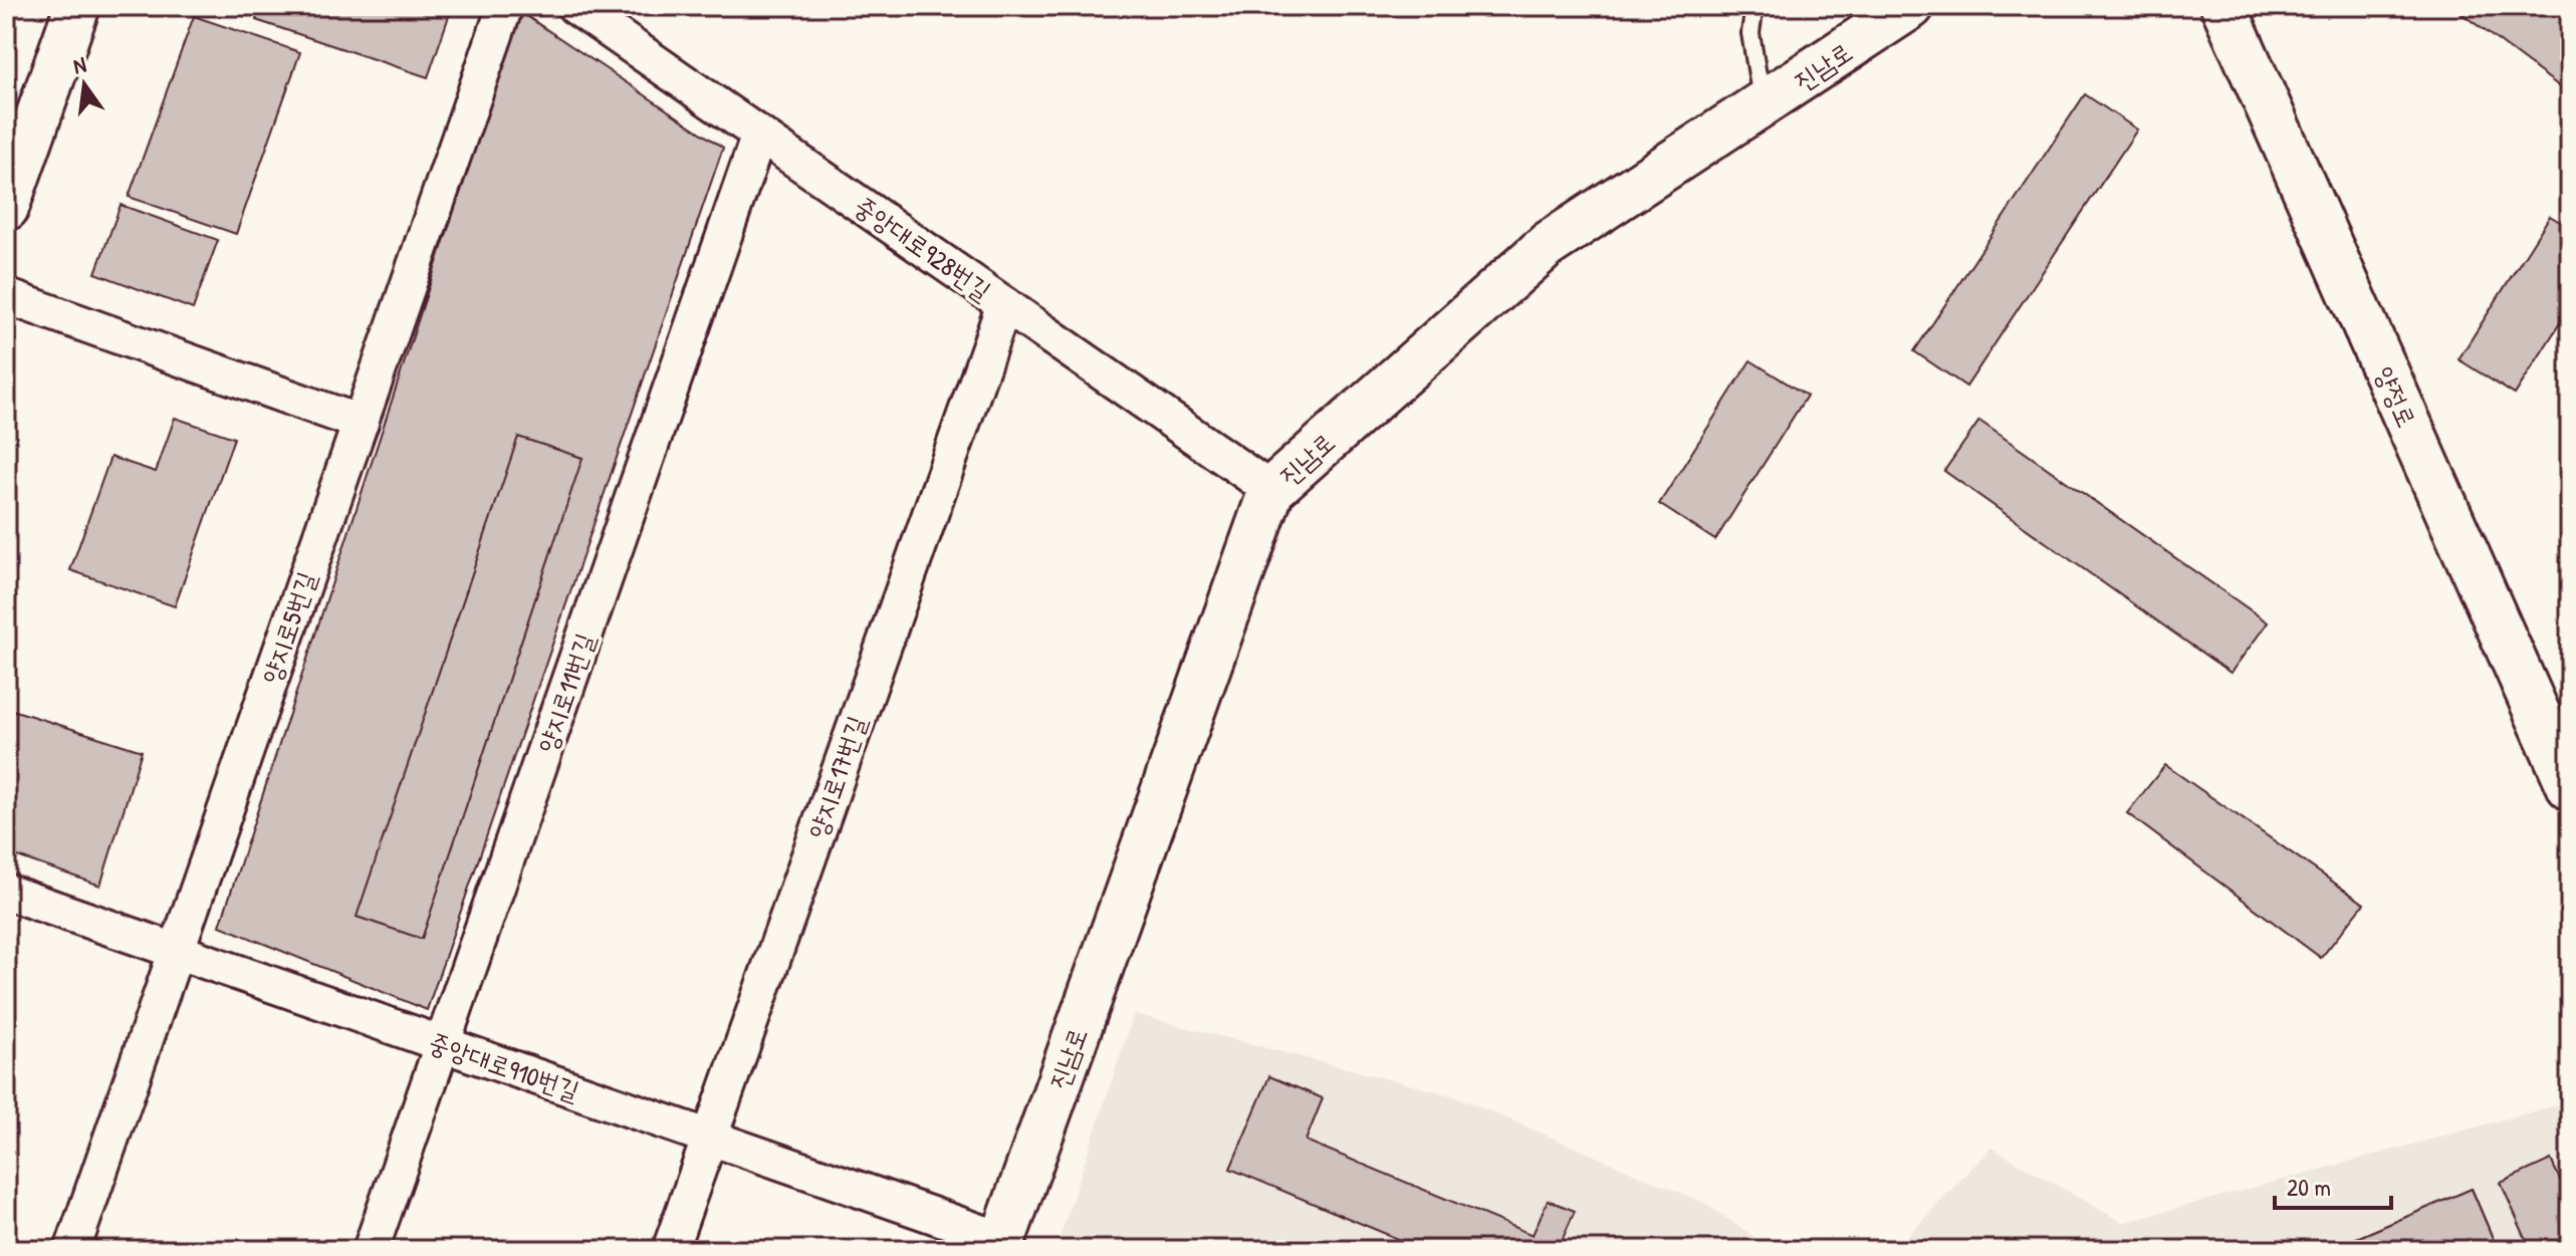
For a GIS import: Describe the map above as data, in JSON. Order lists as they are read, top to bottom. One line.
{"streets":{"street":["진남로","중앙대로928번길","양정로","양지로5번길","양지로11번길","양지로17번길","중앙대로910번길"]},"crossings":[["진남로","중앙대로928번길"],["진남로","중앙대로910번길"],["중앙대로928번길","양지로11번길"],["중앙대로928번길","양지로17번길"],["양지로5번길","중앙대로910번길"],["양지로11번길","중앙대로910번길"],["양지로17번길","중앙대로910번길"]],"scale_bar":"20 m","north":"top"}
